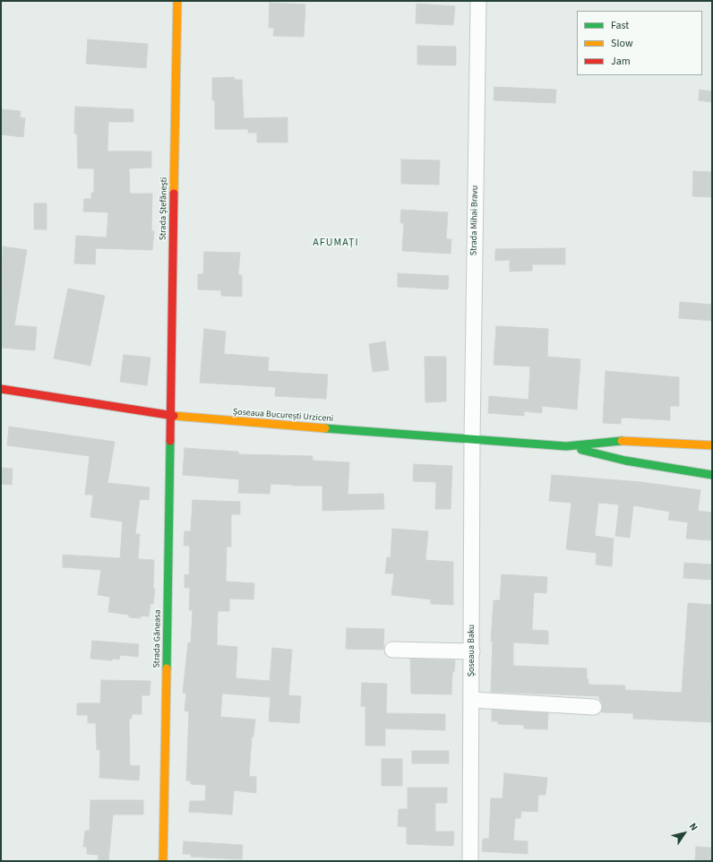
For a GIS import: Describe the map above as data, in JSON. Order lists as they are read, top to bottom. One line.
{"streets":{"main road":["Strada Ștefănești","Șoseaua București Urziceni","Strada Găneasa"],"street":["Strada Mihai Bravu","Șoseaua Baku"]},"crossings":[["Strada Ștefănești","Șoseaua București Urziceni"],["Strada Ștefănești","Strada Găneasa"],["Strada Mihai Bravu","Șoseaua București Urziceni"],["Strada Mihai Bravu","Șoseaua Baku"],["Șoseaua București Urziceni","Strada Găneasa"],["Șoseaua București Urziceni","Șoseaua Baku"]],"districts":["AFUMAȚI"],"legend":["Fast","Slow","Jam"],"north":"top right"}
